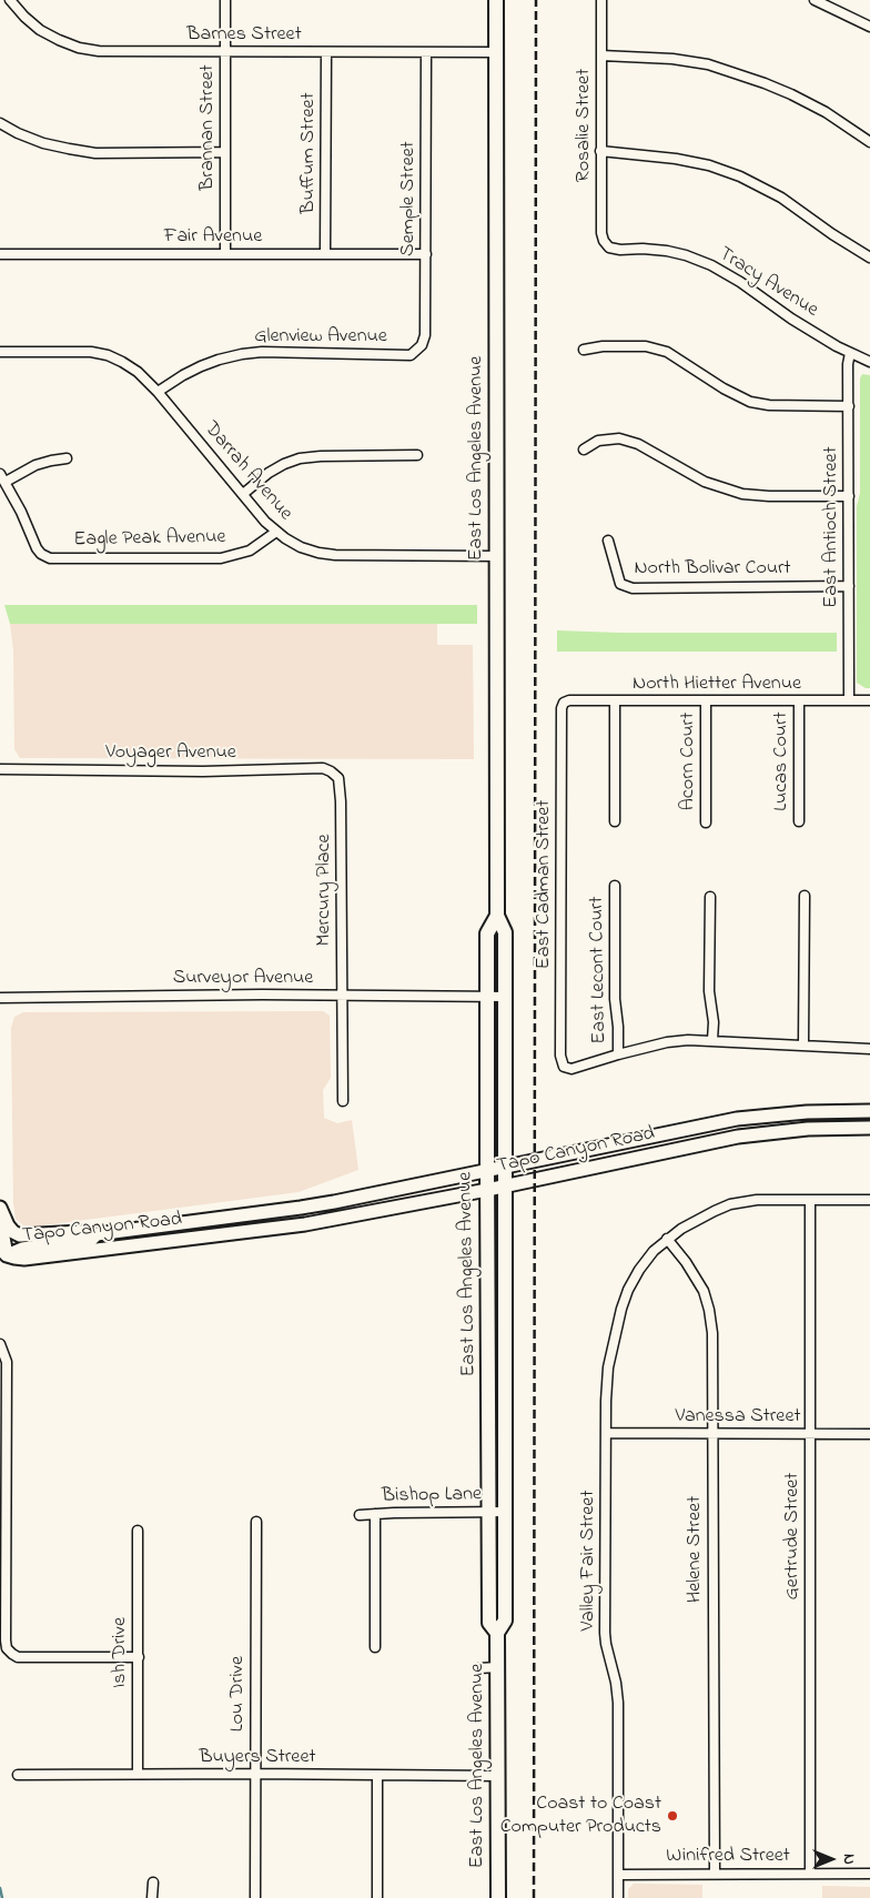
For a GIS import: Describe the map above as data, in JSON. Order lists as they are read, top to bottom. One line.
{"streets":{"main road":["East Los Angeles Avenue","Tapo Canyon Road"],"street":["Barnes Street","Rosalie Street","Brannan Street","Buffum Street","Semple Street","Fair Avenue","Tracy Avenue","Glenview Avenue","Darrah Avenue","East Antioch Street","Eagle Peak Avenue","North Bolivar Court","North Hietter Avenue","Voyager Avenue","Acorn Court","Lucas Court","East Cadman Street","Mercury Place","East Lecont Court","Surveyor Avenue","Vanessa Street","Bishop Lane","Gertrude Street","Helene Street","Valley Fair Street","Ish Drive","Lou Drive","Buyers Street","Winifred Street"]},"crossings":[["Barnes Street","Brannan Street"],["Barnes Street","Buffum Street"],["Barnes Street","Semple Street"],["Barnes Street","East Los Angeles Avenue"],["Rosalie Street","Tracy Avenue"],["Brannan Street","Fair Avenue"],["Buffum Street","Fair Avenue"],["Semple Street","Fair Avenue"],["Semple Street","Glenview Avenue"],["Tracy Avenue","East Antioch Street"],["Glenview Avenue","Darrah Avenue"],["East Los Angeles Avenue","Darrah Avenue"],["East Los Angeles Avenue","Surveyor Avenue"],["East Los Angeles Avenue","Tapo Canyon Road"],["East Los Angeles Avenue","Bishop Lane"],["East Los Angeles Avenue","Buyers Street"],["Darrah Avenue","Eagle Peak Avenue"],["East Antioch Street","North Bolivar Court"],["East Antioch Street","North Hietter Avenue"],["North Hietter Avenue","Acorn Court"],["North Hietter Avenue","Lucas Court"],["North Hietter Avenue","East Cadman Street"],["Voyager Avenue","Mercury Place"],["East Cadman Street","East Lecont Court"],["Mercury Place","Surveyor Avenue"],["Vanessa Street","Gertrude Street"],["Vanessa Street","Helene Street"],["Vanessa Street","Valley Fair Street"],["Gertrude Street","Valley Fair Street"],["Gertrude Street","Winifred Street"],["Helene Street","Valley Fair Street"],["Helene Street","Winifred Street"],["Valley Fair Street","Winifred Street"],["Ish Drive","Buyers Street"],["Lou Drive","Buyers Street"]],"places":["Coast to Coast Computer Products"],"north":"right"}
